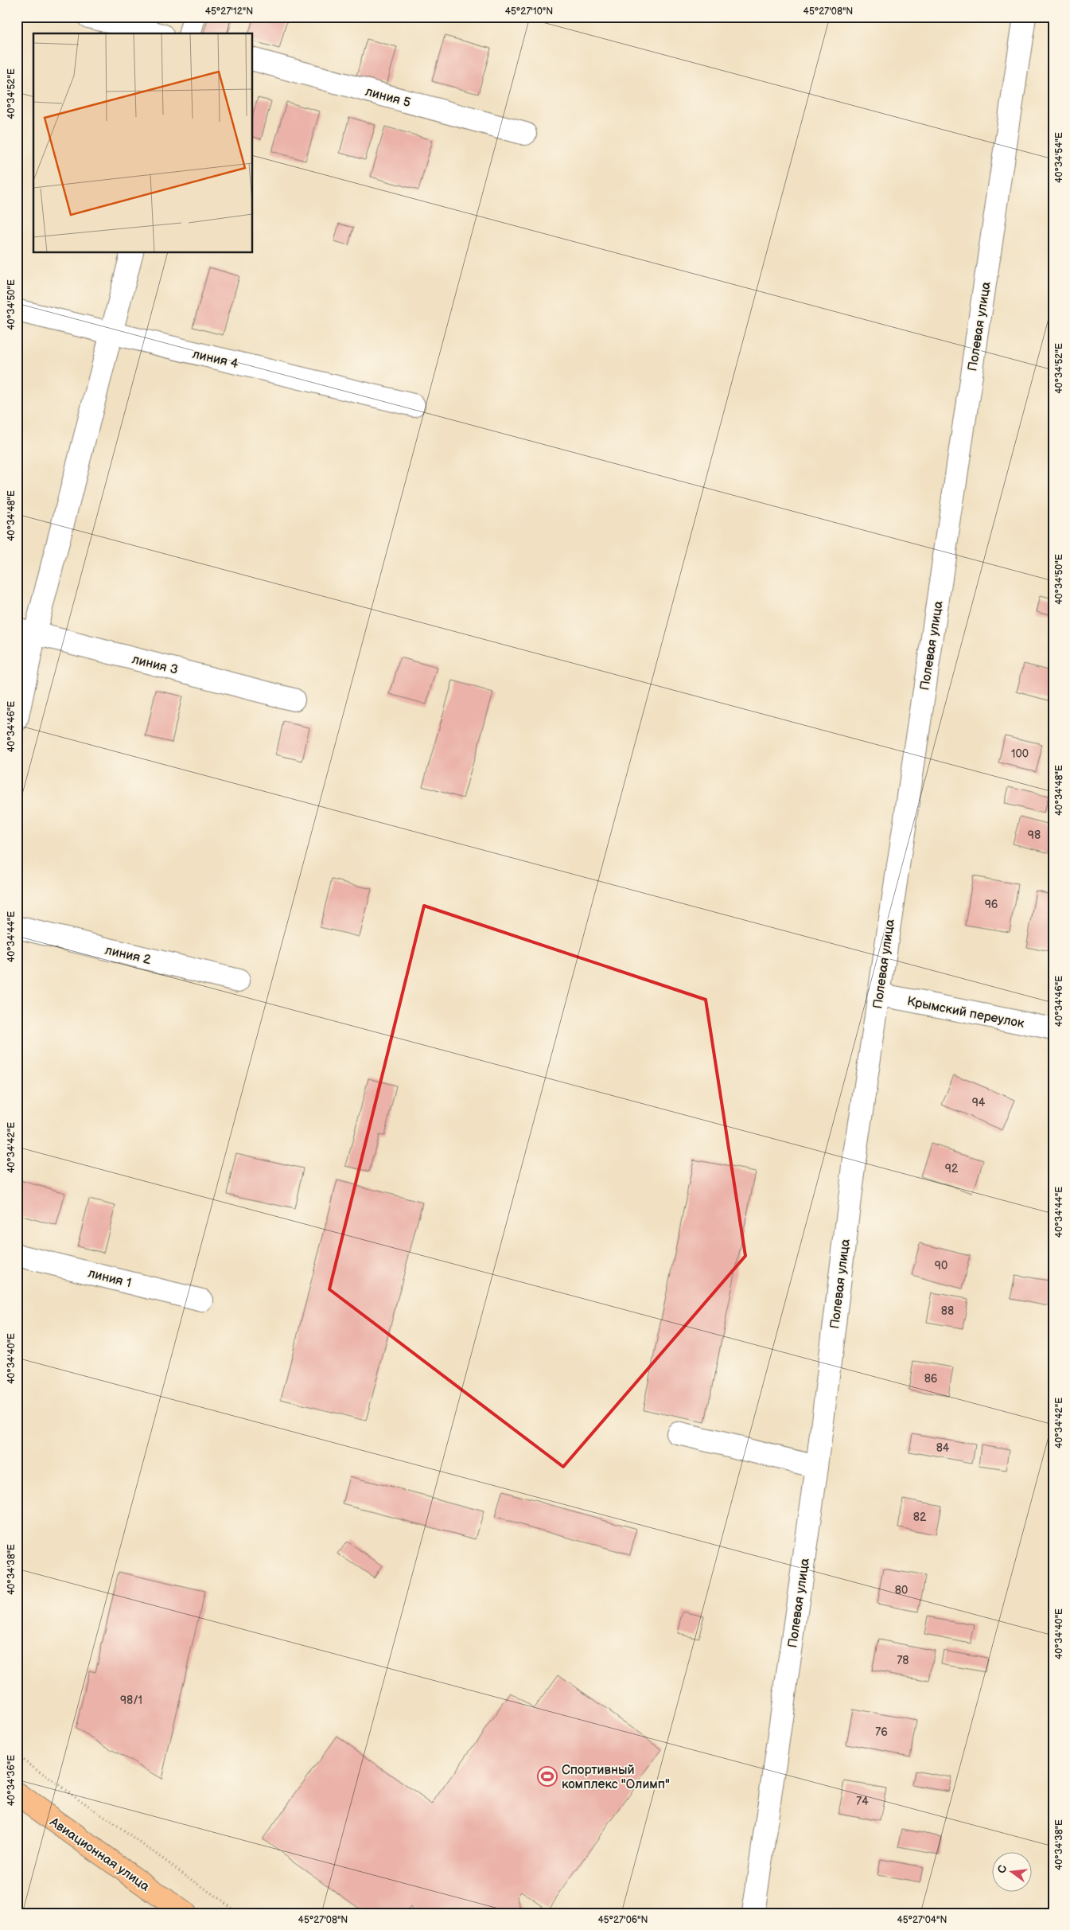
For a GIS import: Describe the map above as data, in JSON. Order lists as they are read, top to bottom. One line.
{"streets":{"main road":["Авиационная улица"],"street":["линия 5","Полевая улица","линия 4","линия 3","линия 2","Крымский переулок","линия 1"]},"crossings":[["Полевая улица","Крымский переулок"]],"places":{"sports":["Спортивный комплекс \"Олимп\""]},"house_numbers":["100","98","96","94","92","90","88","86","84","82","80","78","98/1","76","74"],"north":"left","coordinates":["45°27'12\"N","45°27'10\"N","45°27'08\"N","40°34'52\"E","40°34'54\"E","40°34'50\"E","40°34'48\"E","40°34'46\"E","40°34'44\"E","40°34'42\"E","40°34'40\"E","40°34'38\"E","40°34'36\"E","45°27'06\"N","45°27'04\"N"]}
